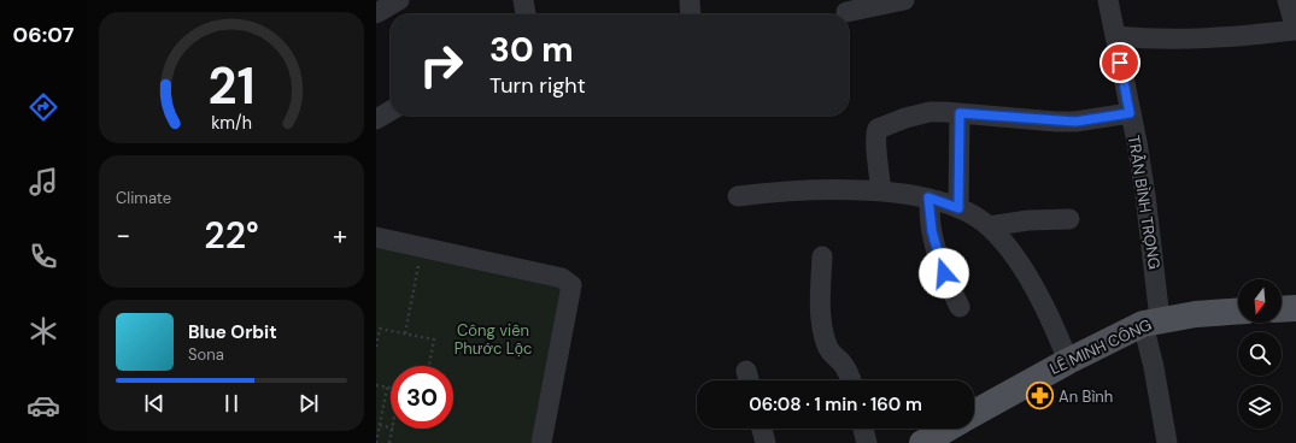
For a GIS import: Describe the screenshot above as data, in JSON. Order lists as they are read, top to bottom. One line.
{"streets":{"main road":["LÊ MINH CÔNG"],"street":["TRẦN BÌNH TRỌNG"]},"crossings":[["TRẦN BÌNH TRỌNG","LÊ MINH CÔNG"]],"parks":["Công viên Phước Lộc"],"places":{"pharmacy":["An Bình"]},"north":"bottom","page":{"tabs":"06:07","turn":["30 m","Turn right"],"tile":"Climate","heat":["−","22°","+"],"song":["Blue Orbit","Sona"],"limit":"30","trip":"06:08 · 1 min · 160 m","gauge":["21","km/h"]}}
